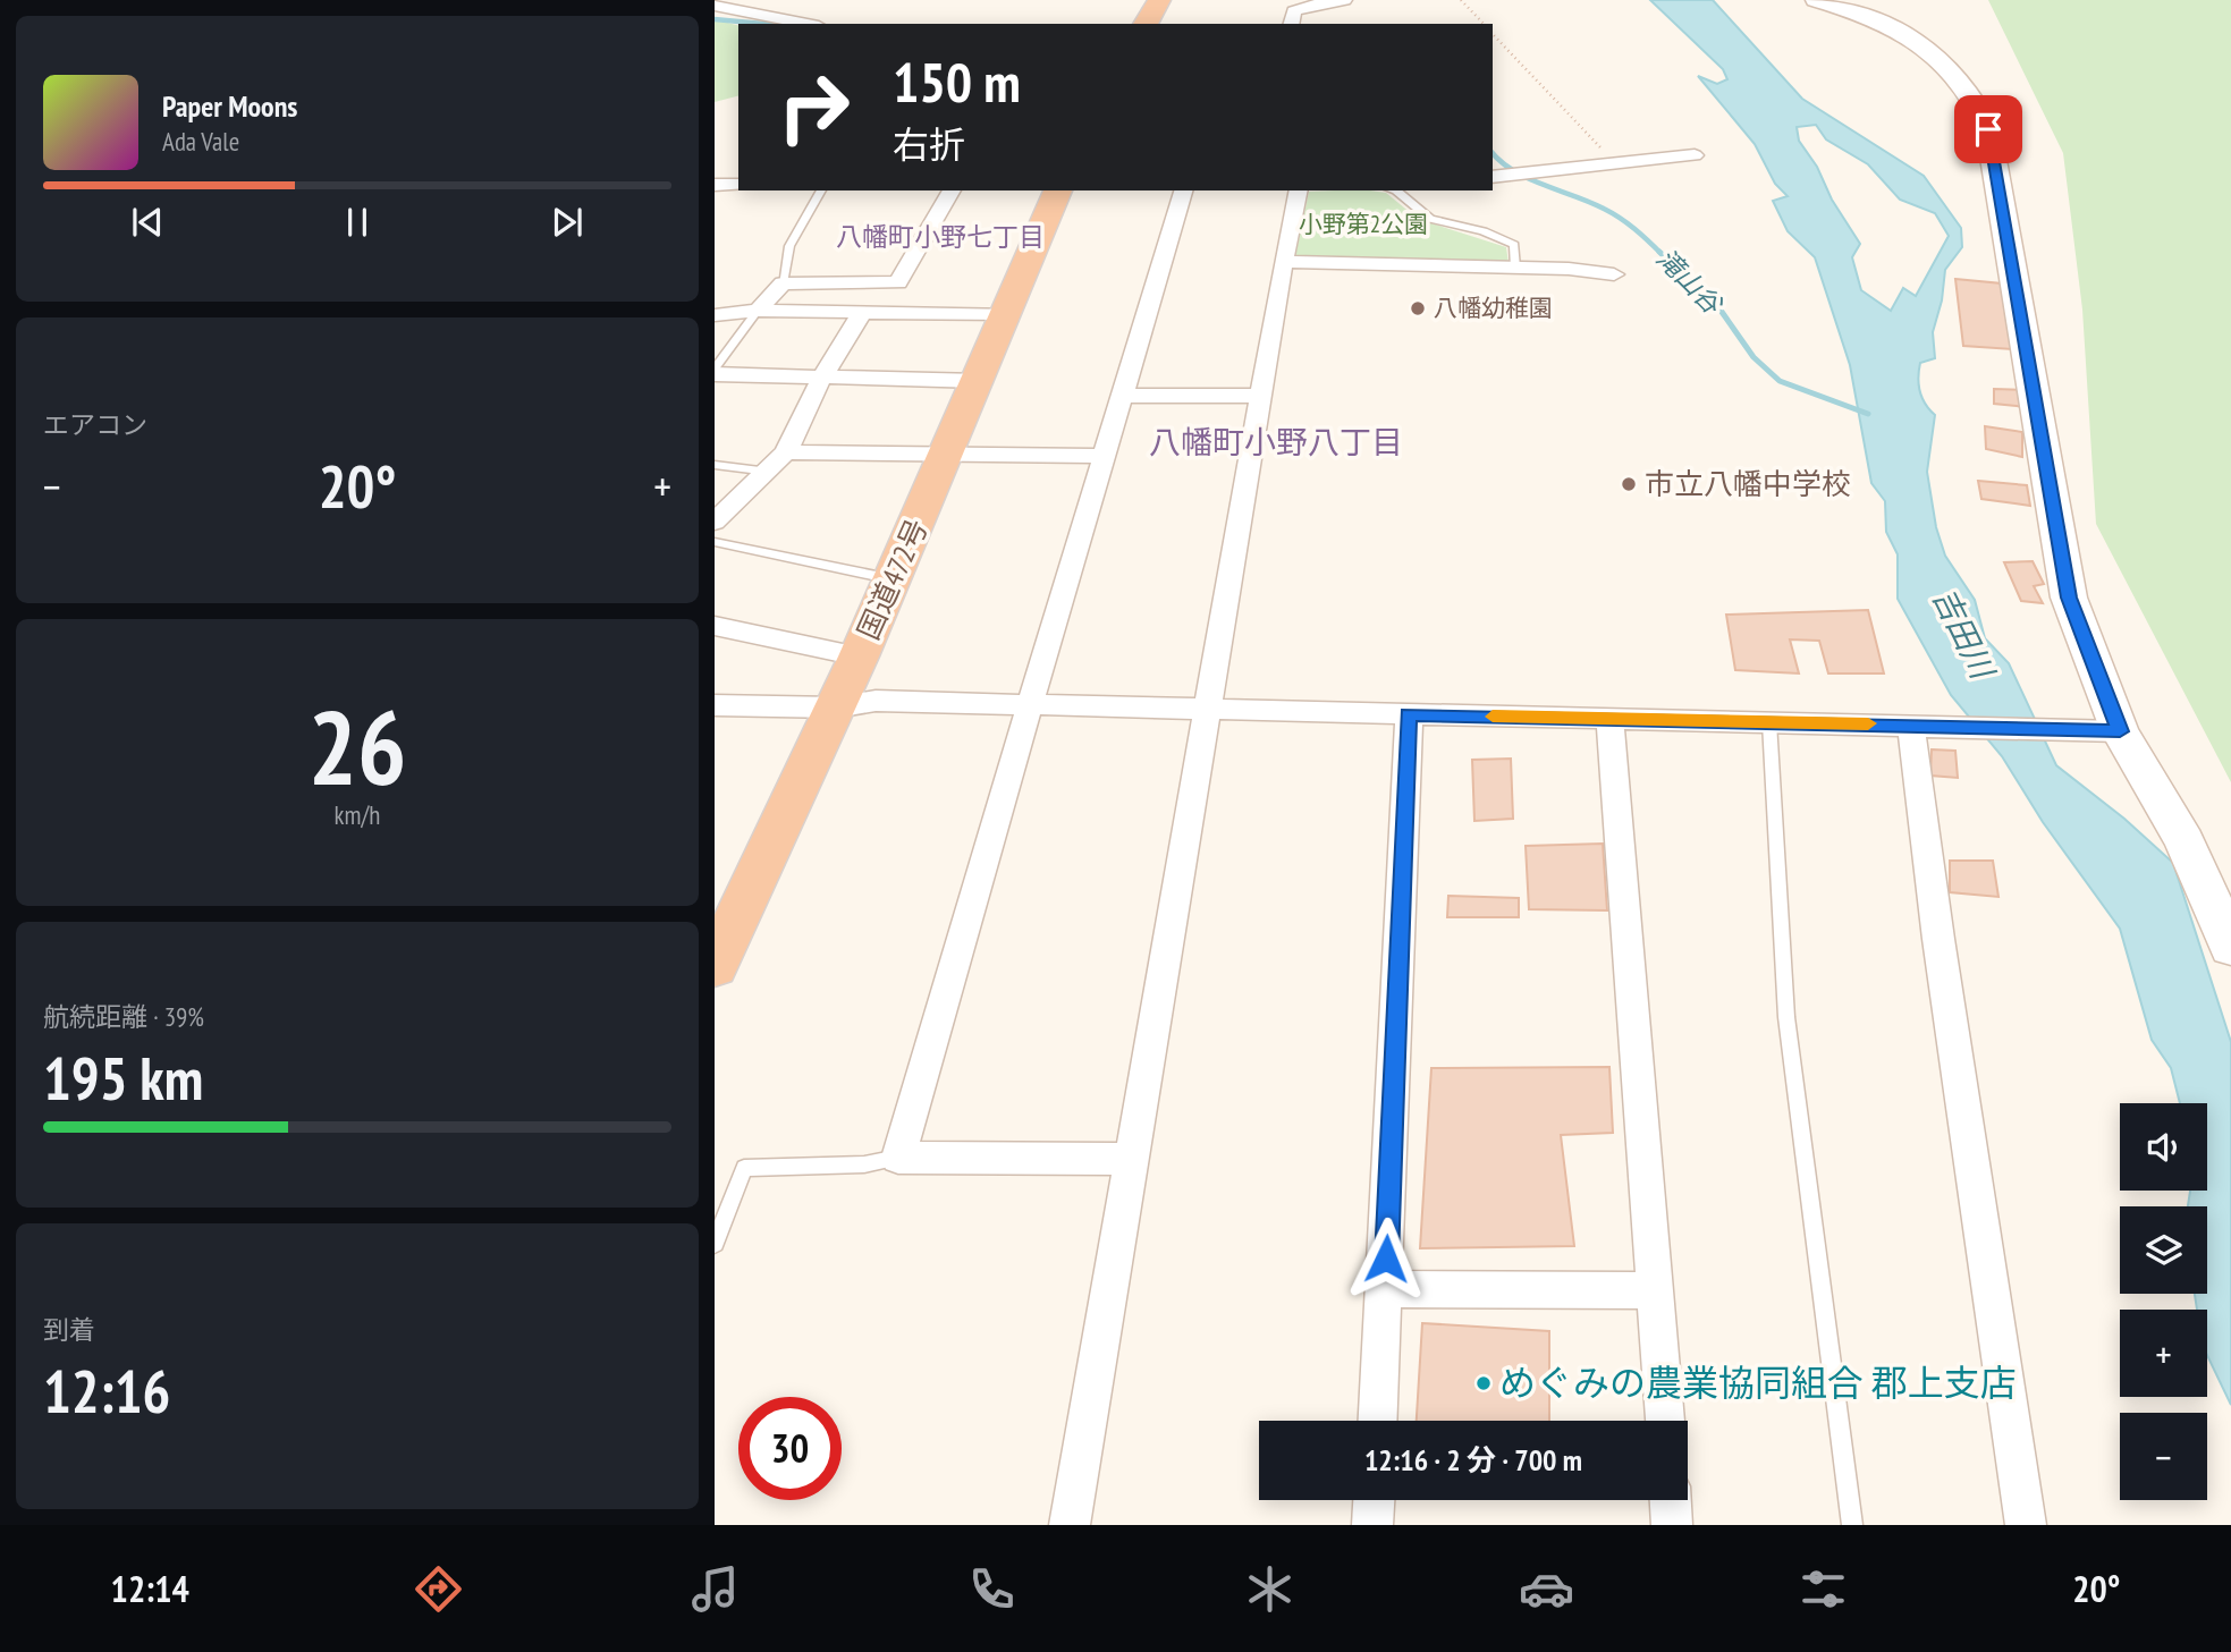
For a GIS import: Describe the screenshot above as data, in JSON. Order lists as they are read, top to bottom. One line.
{"streets":{"highway":["国道472号"]},"districts":["八幡町小野七丁目","八幡町小野八丁目"],"water":["滝山谷","吉田川"],"parks":["小野第2公園"],"places":["八幡幼稚園","市立八幡中学校","めぐみの農業協同組合 郡上支店"],"page":{"turn":["150 m","右折"],"song":["Paper Moons","Ada Vale"],"tile":["エアコン",["26","km/h"],["航続距離 · 39%","195 km"],["到着","12:16"]],"heat":["−","20°","+"],"map_buttons":["+","−"],"limit":"30","trip":"12:16 · 2 分 · 700 m","tabs":["12:14","20°"]}}
